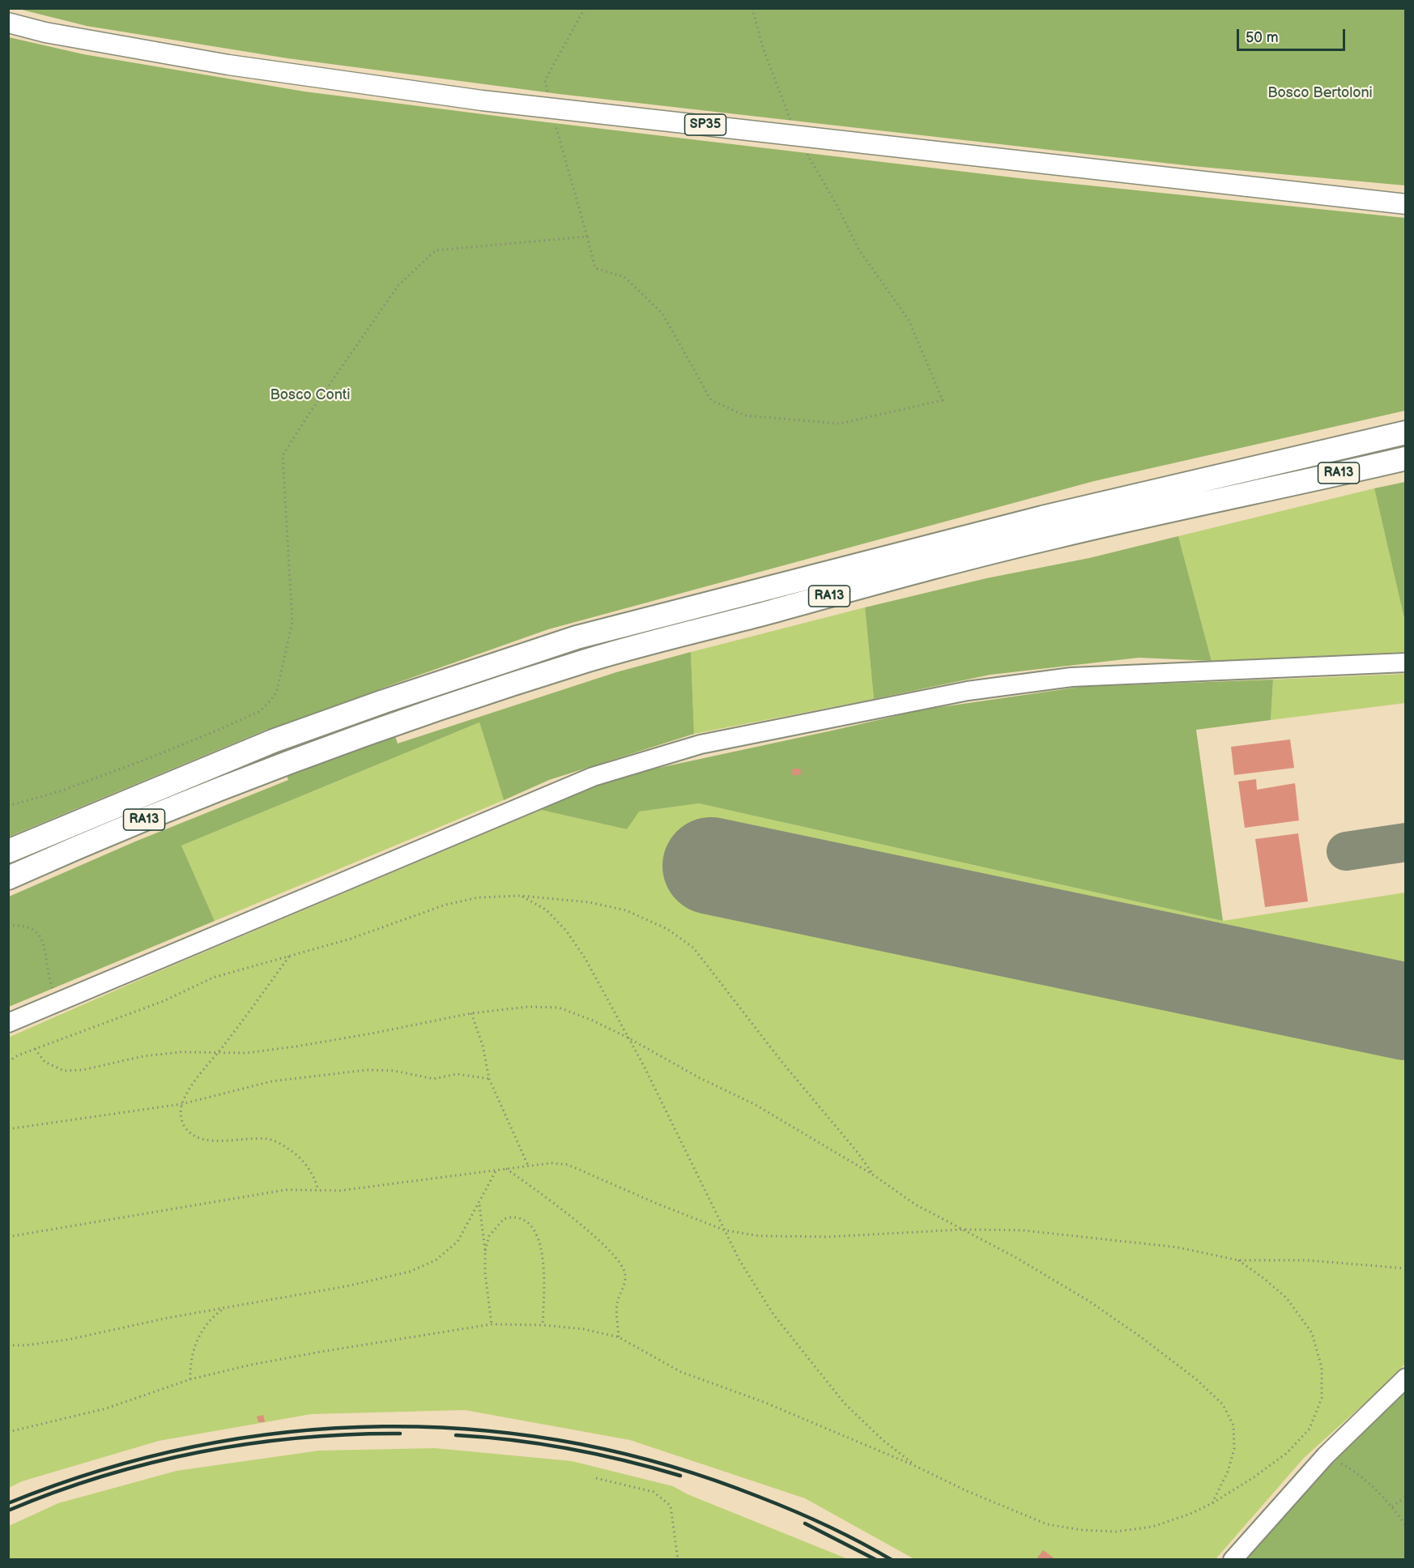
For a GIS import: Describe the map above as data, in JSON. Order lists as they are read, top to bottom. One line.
{"streets":{"highway":["RA13"],"main road":["SP35"]},"parks":["Bosco Bertoloni","Bosco Conti"],"scale_bar":"50 m"}
